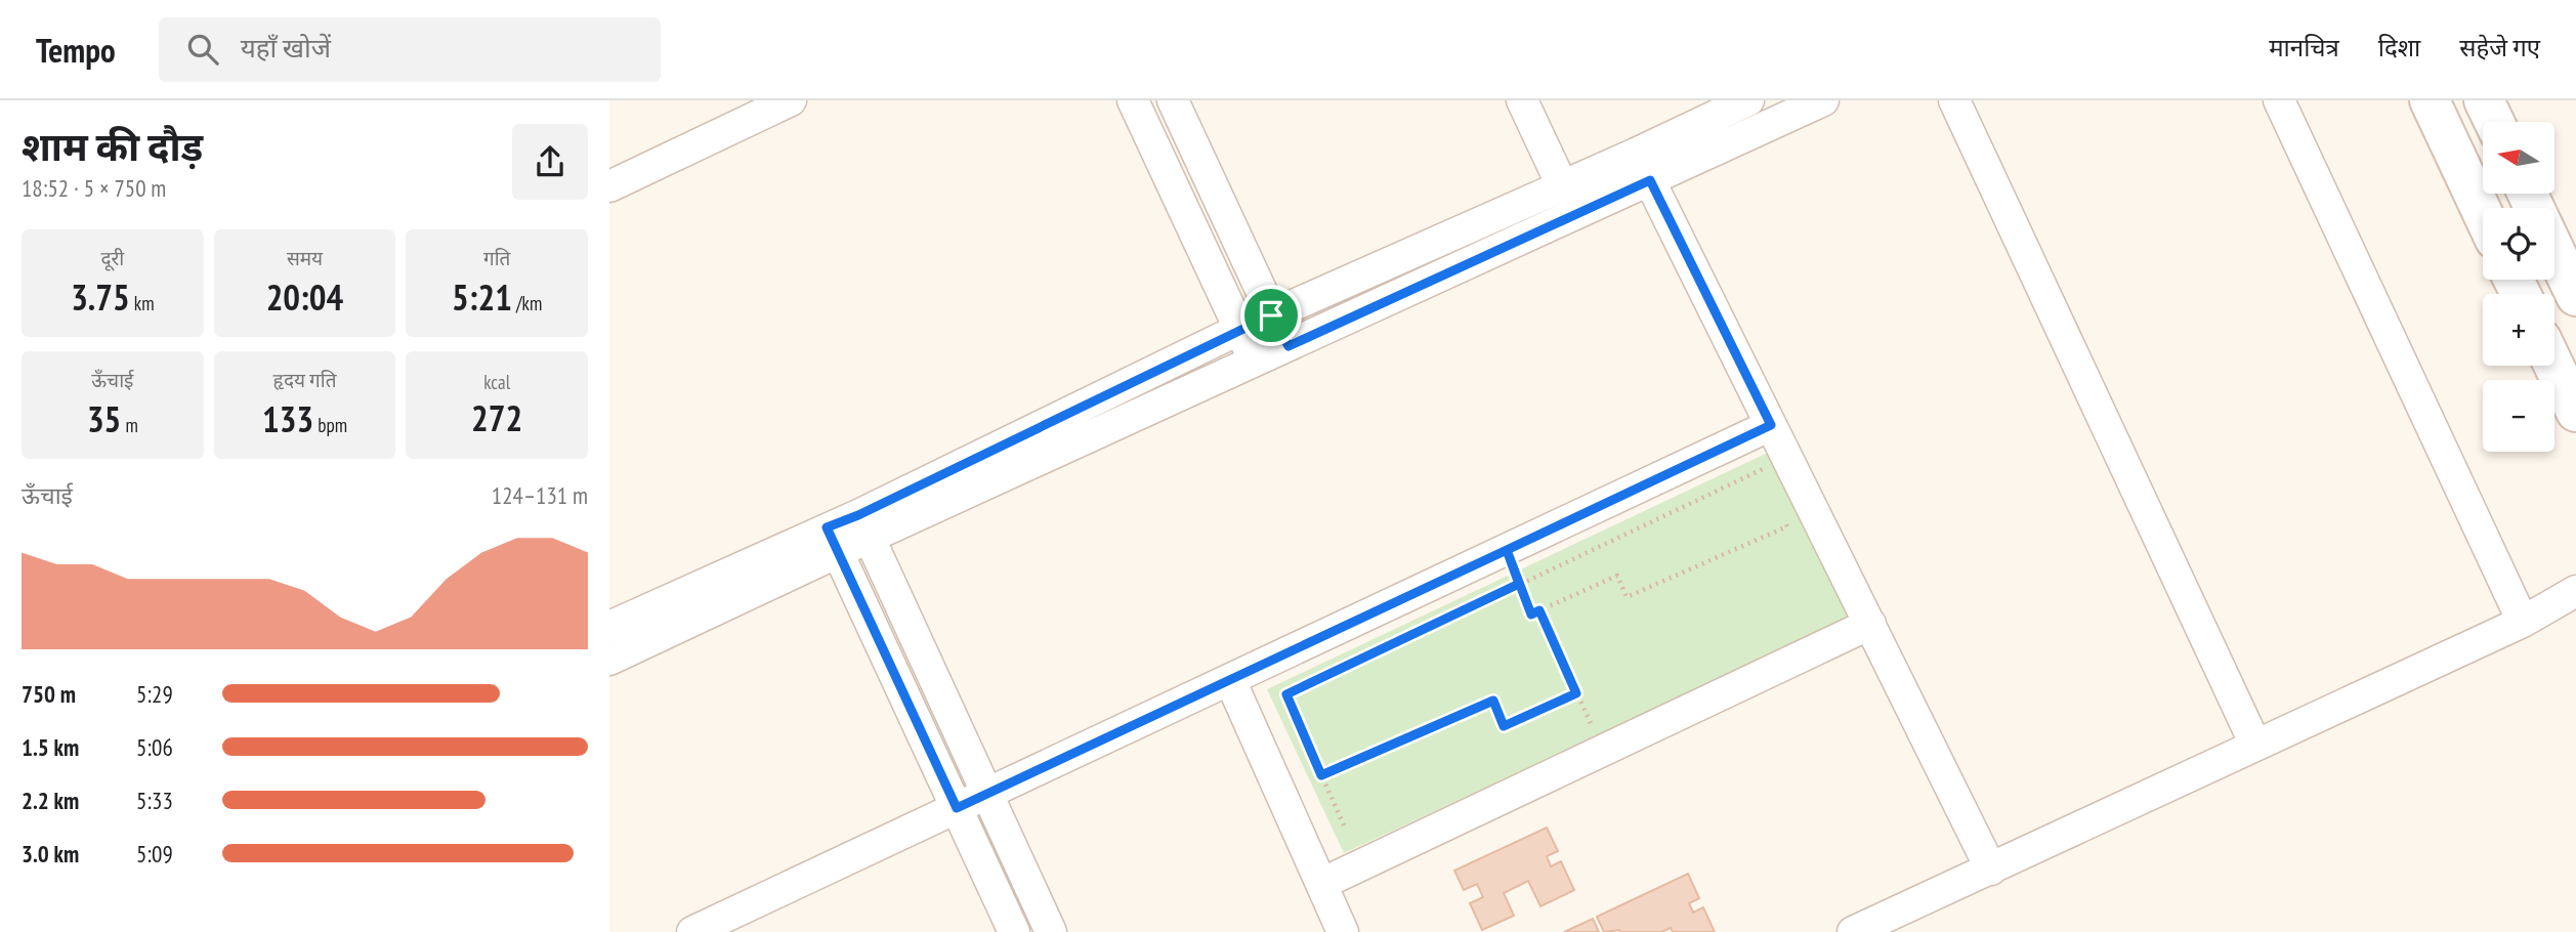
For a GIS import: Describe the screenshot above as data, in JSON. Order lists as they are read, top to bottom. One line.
{"north":"left","page":{"header":"Tempo","search":"यहाँ खोजें","nav":["मानचित्र","दिशा","सहेजे गए"],"heading":["शाम की दौड़","18:52 · 5 × 750 m"],"map_buttons":["+","−"],"stats":[["दूरी","3.75 km"],["समय","20:04"],["गति","5:21 /km"],["ऊँचाई","35 m"],["हृदय गति","133 bpm"],["kcal","272"]],"chart":["ऊँचाई","124–131 m"],"list":[{"name":"750 m","note":"5:29"},{"name":"1.5 km","note":"5:06"},{"name":"2.2 km","note":"5:33"},{"name":"3.0 km","note":"5:09"}]}}
